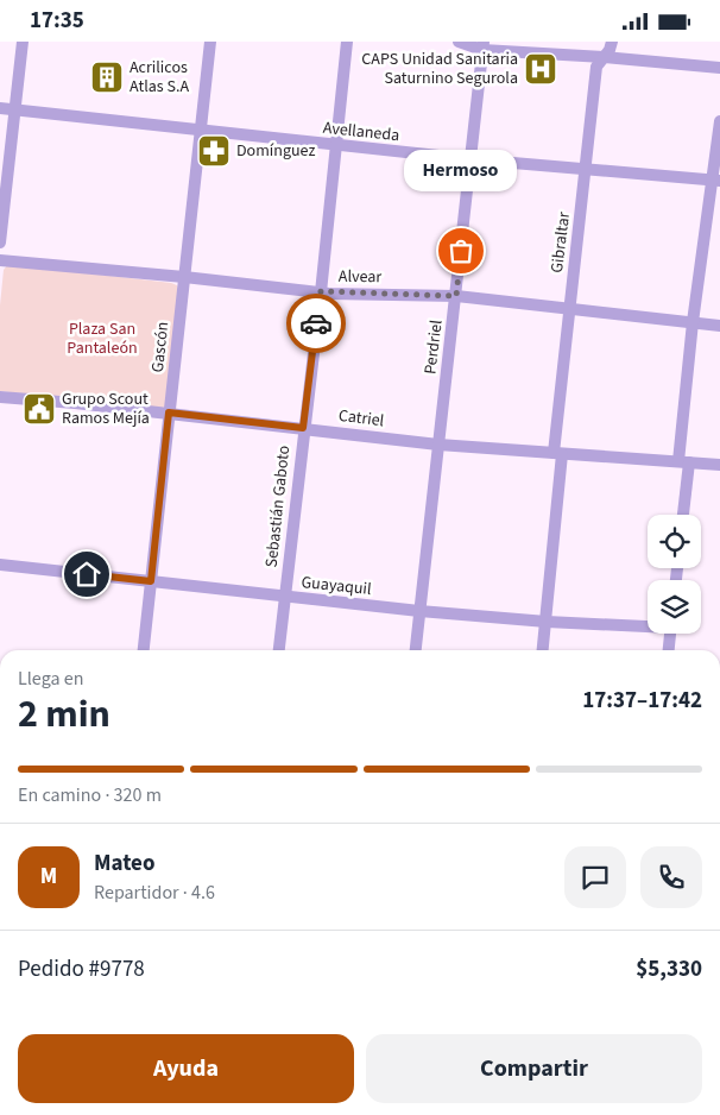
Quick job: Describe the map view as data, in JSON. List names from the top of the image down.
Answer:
{
  "streets": {
    "street": [
      "Avellaneda",
      "Gibraltar",
      "Alvear",
      "Gascón",
      "Perdriel",
      "Catriel",
      "Sebastián Gaboto",
      "Guayaquil"
    ]
  },
  "crossings": [
    ["Avellaneda", "Gibraltar"],
    ["Avellaneda", "Gascón"],
    ["Avellaneda", "Perdriel"],
    ["Avellaneda", "Sebastián Gaboto"],
    ["Gibraltar", "Alvear"],
    ["Gibraltar", "Catriel"],
    ["Gibraltar", "Guayaquil"],
    ["Alvear", "Gascón"],
    ["Alvear", "Perdriel"],
    ["Alvear", "Sebastián Gaboto"],
    ["Gascón", "Catriel"],
    ["Gascón", "Guayaquil"],
    ["Perdriel", "Catriel"],
    ["Perdriel", "Guayaquil"],
    ["Catriel", "Sebastián Gaboto"],
    ["Sebastián Gaboto", "Guayaquil"]
  ],
  "parks": ["Plaza San Pantaleón"],
  "places": {
    "hospital": ["CAPS Unidad Sanitaria Saturnino Segurola"],
    "building": ["Acrilicos Atlas S.A"],
    "pharmacy": ["Domínguez"],
    "other": ["Hermoso"],
    "public building": ["Grupo Scout Ramos Mejía"]
  },
  "page": {
    "status": "17:35",
    "bubble": "Hermoso",
    "heading": ["2 min", "Llega en", "17:37–17:42"],
    "panel": [
      "Mateo",
      "Repartidor · 4.6",
      "Pedido #9778",
      "$5,330"
    ],
    "bar": "En camino · 320 m",
    "round": "M",
    "buttons": ["Ayuda", "Compartir"]
  }
}
